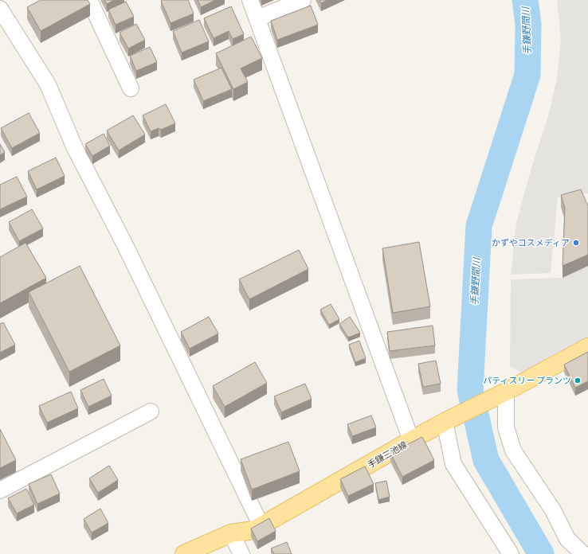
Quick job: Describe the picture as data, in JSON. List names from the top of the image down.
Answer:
{
  "streets": {
    "main road": ["手鎌三池線"]
  },
  "water": ["手鎌野間川"],
  "places": ["かずやコスメディア", "パティスリー プランツ"]
}
